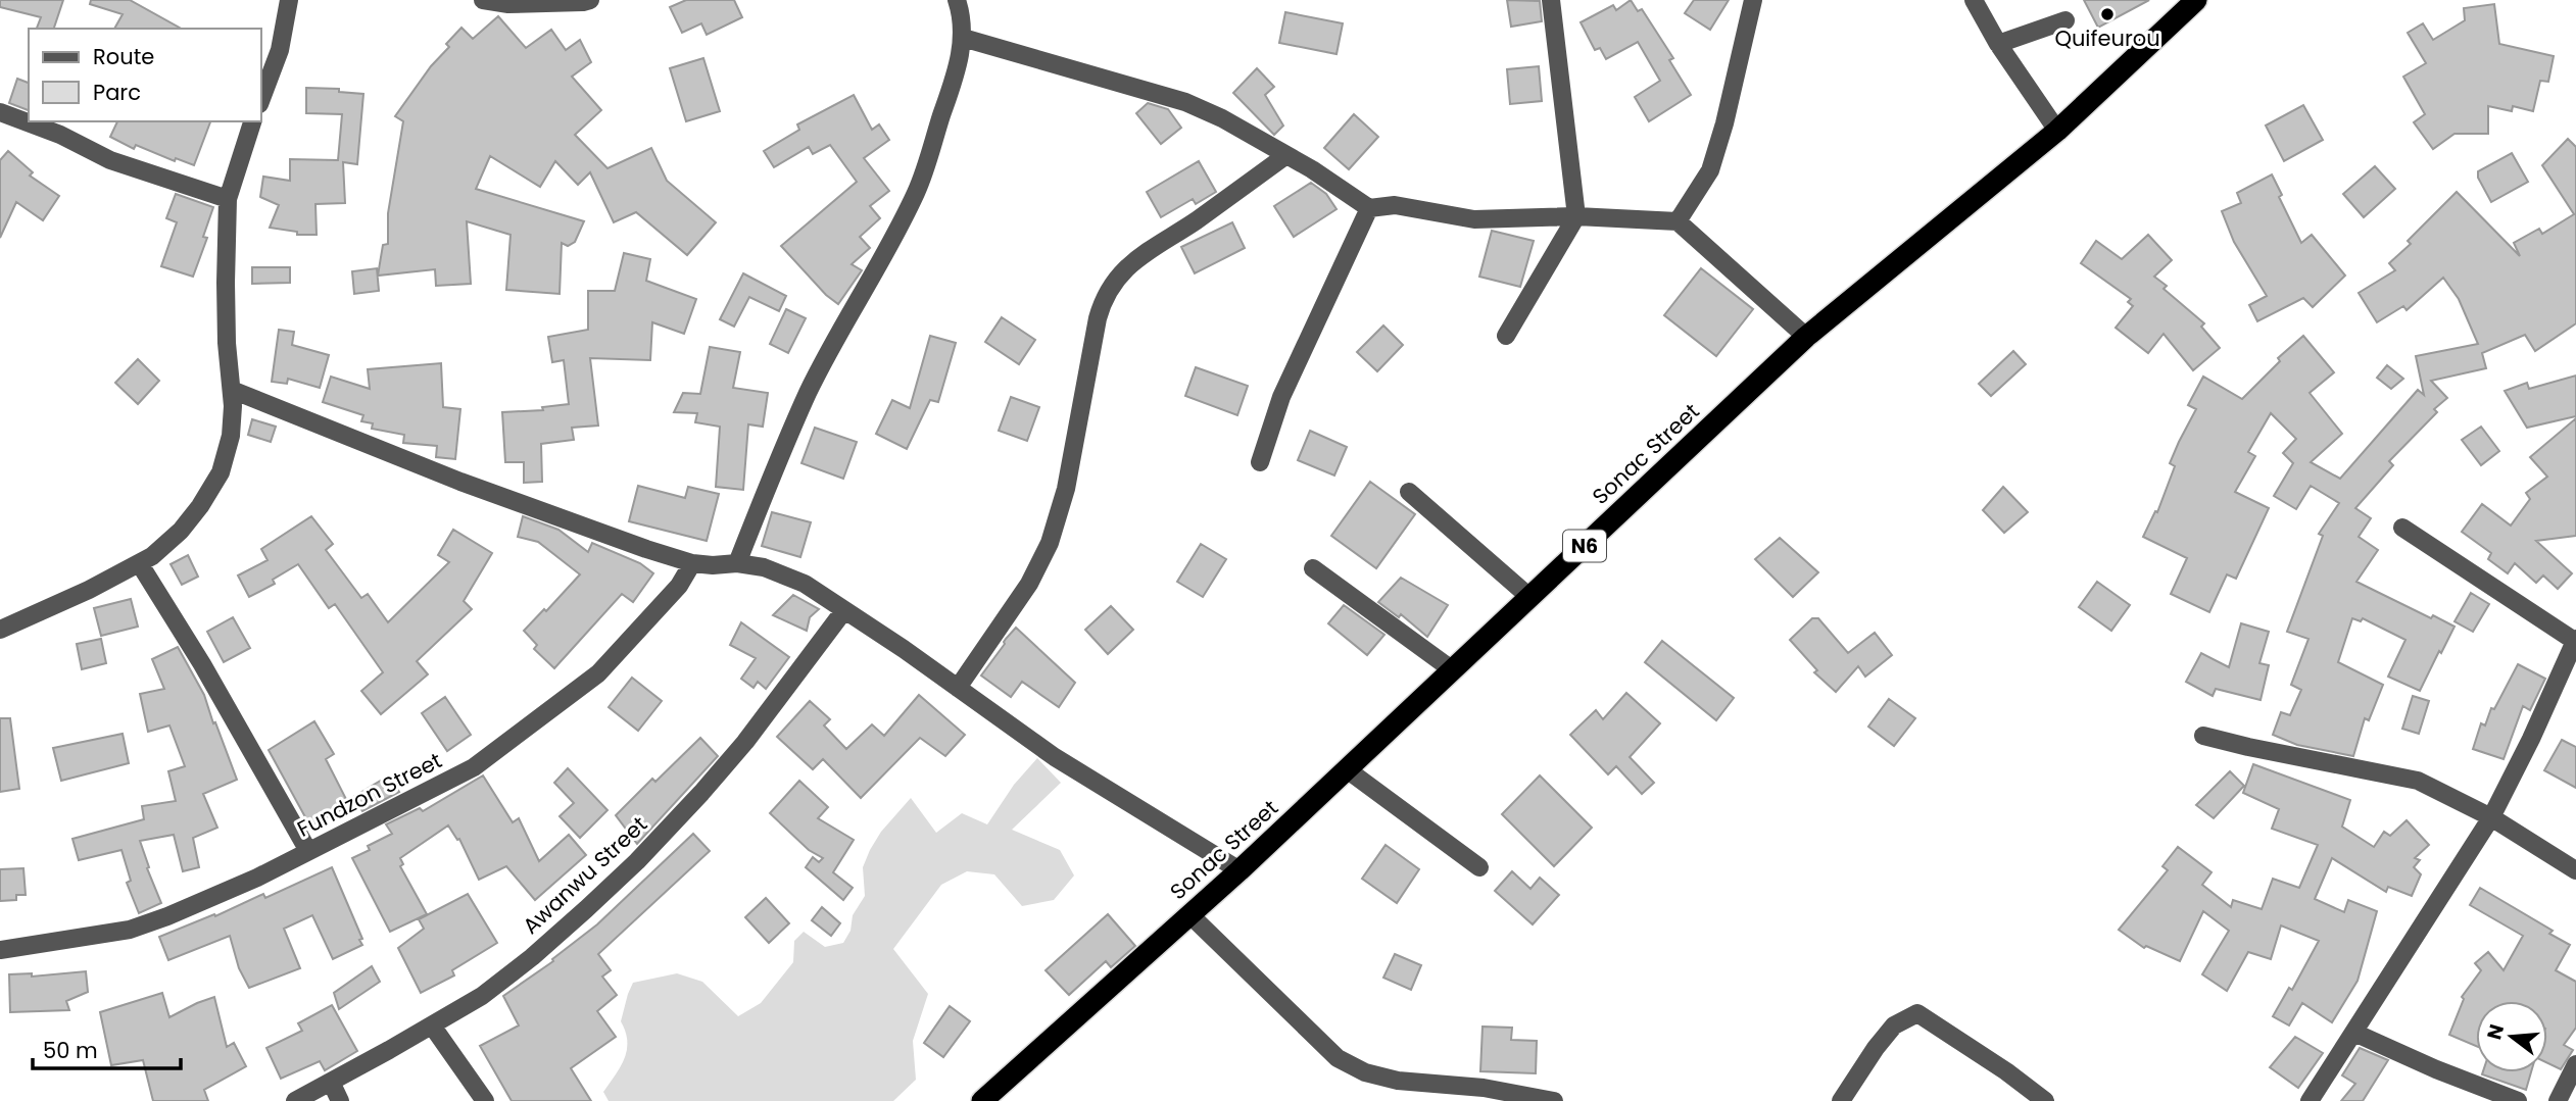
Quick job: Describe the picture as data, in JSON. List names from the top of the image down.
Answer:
{
  "streets": {
    "highway": ["Sonac Street", "N6"],
    "street": ["Fundzon Street", "Awanwu Street"]
  },
  "places": ["Quifeurou"],
  "legend": ["Route", "Parc"],
  "scale_bar": "50 m",
  "north": "left"
}
